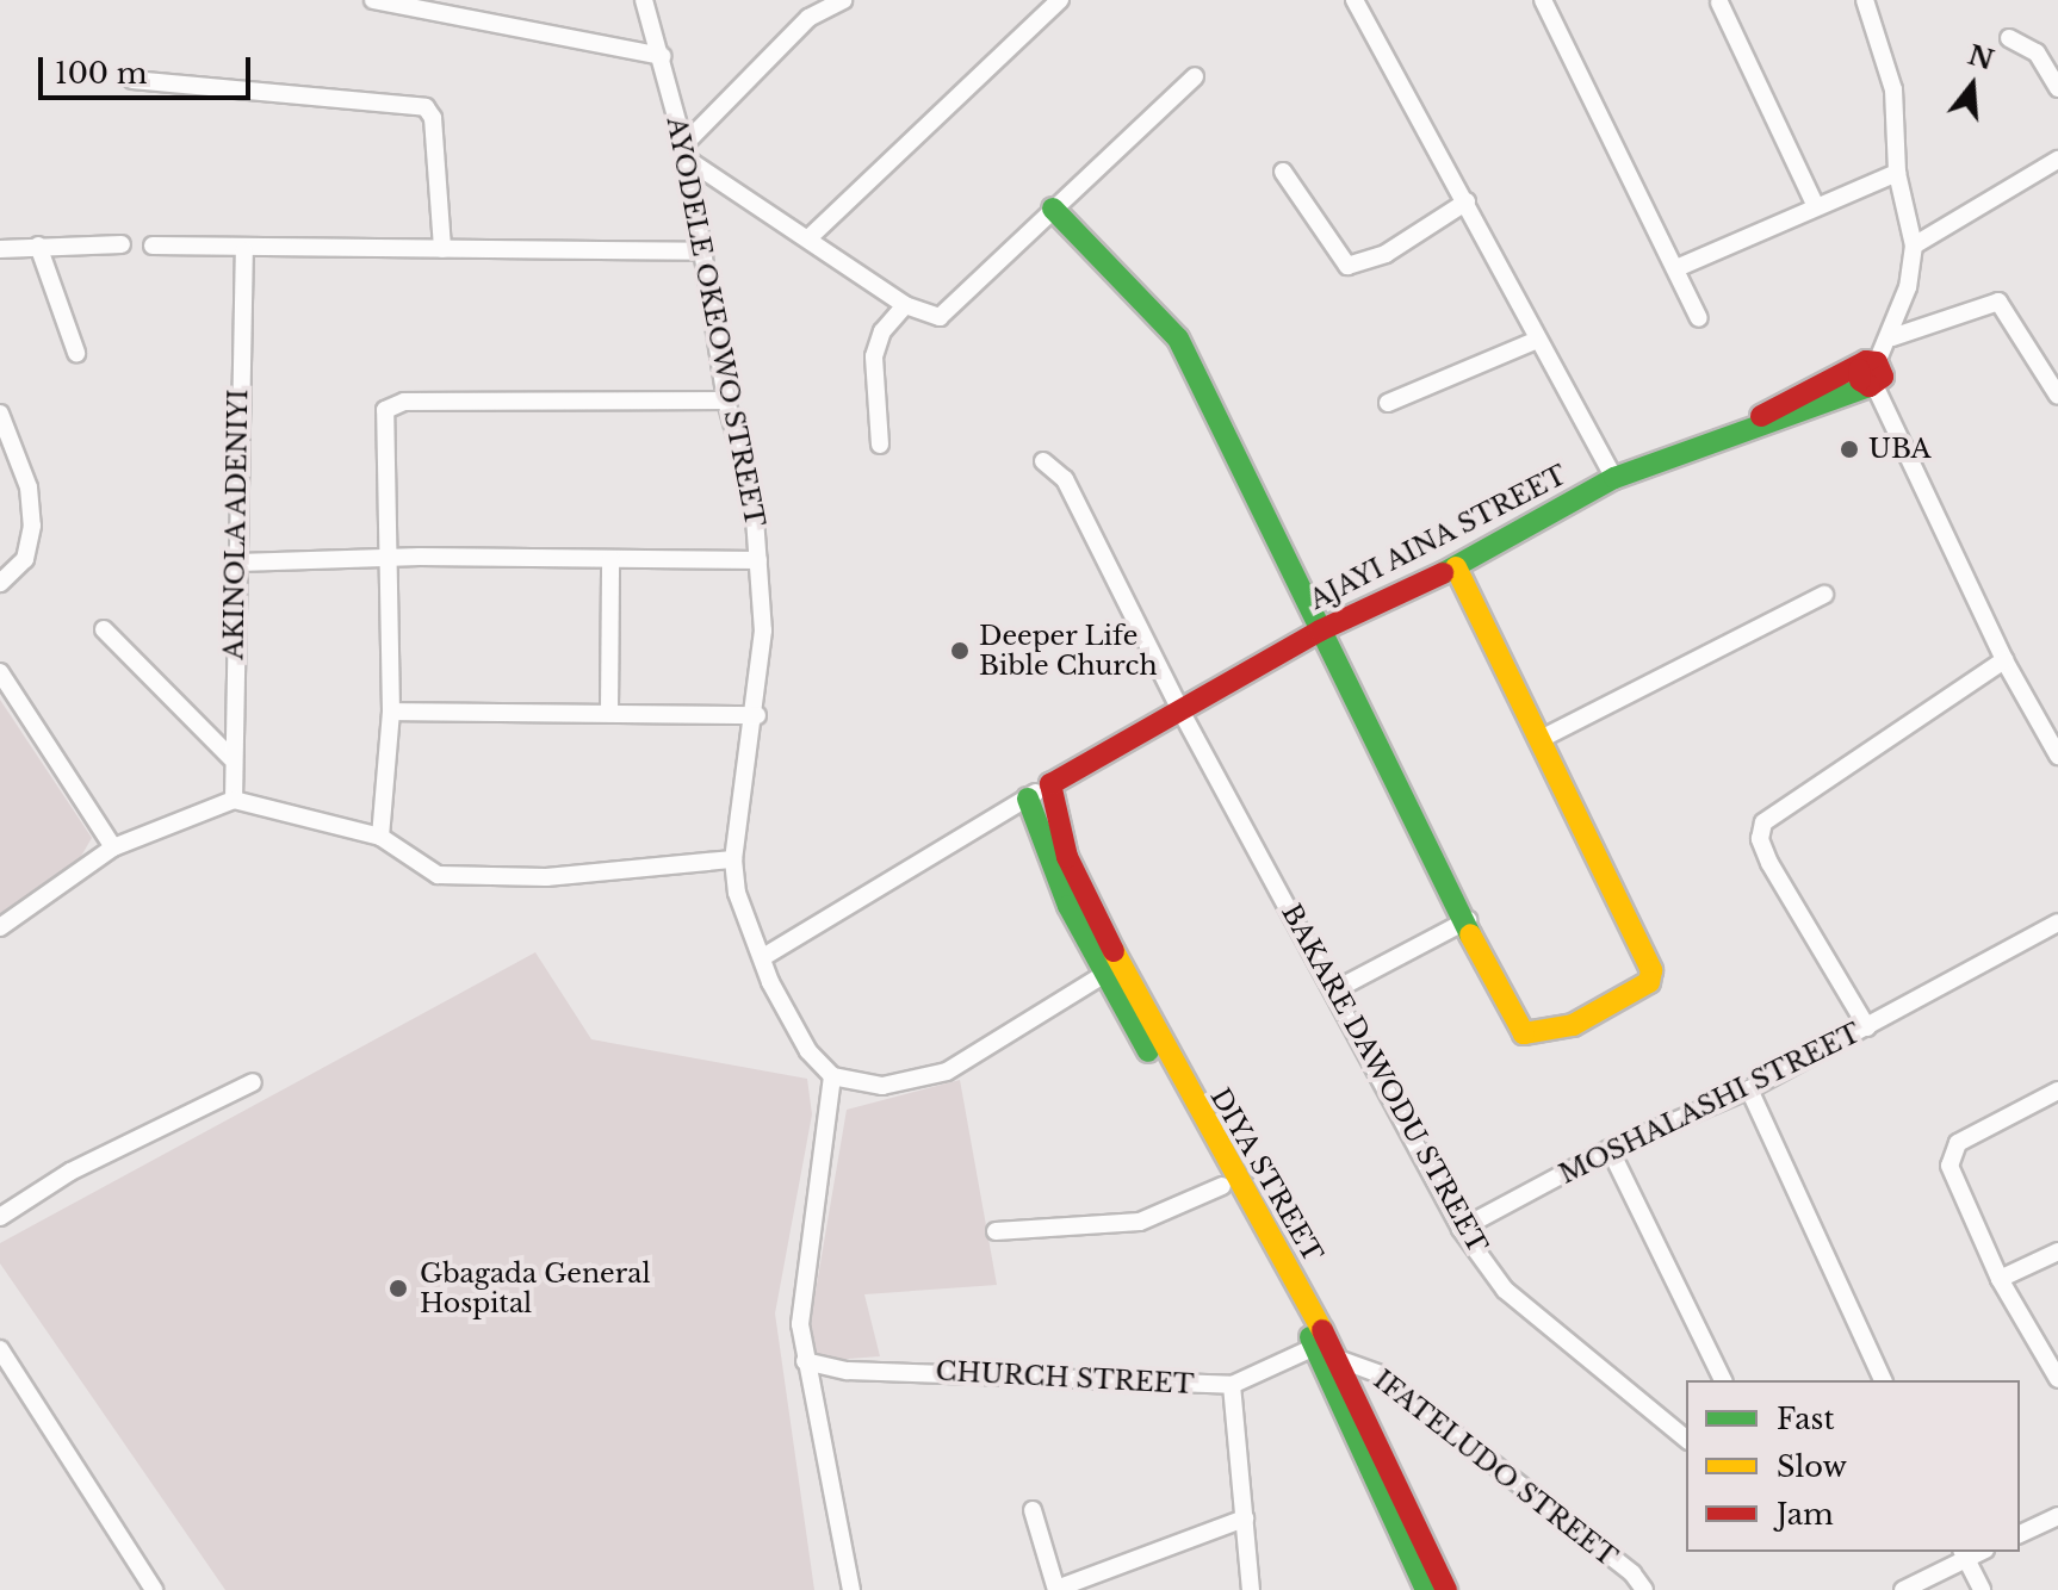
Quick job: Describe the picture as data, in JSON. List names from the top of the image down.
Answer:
{
  "streets": {
    "street": [
      "AYODELE OKEOWO STREET",
      "AKINOLA ADENIYI",
      "AJAYI AINA STREET",
      "BAKARE DAWODU STREET",
      "MOSHALASHI STREET",
      "DIYA STREET",
      "CHURCH STREET",
      "IFATELUDO STREET"
    ]
  },
  "crossings": [
    ["AJAYI AINA STREET", "BAKARE DAWODU STREET"],
    ["AJAYI AINA STREET", "DIYA STREET"],
    ["BAKARE DAWODU STREET", "MOSHALASHI STREET"],
    ["DIYA STREET", "CHURCH STREET"],
    ["DIYA STREET", "IFATELUDO STREET"]
  ],
  "places": ["UBA", "Deeper Life Bible Church", "Gbagada General Hospital"],
  "legend": ["Fast", "Slow", "Jam"],
  "scale_bar": "100 m",
  "north": "top"
}
